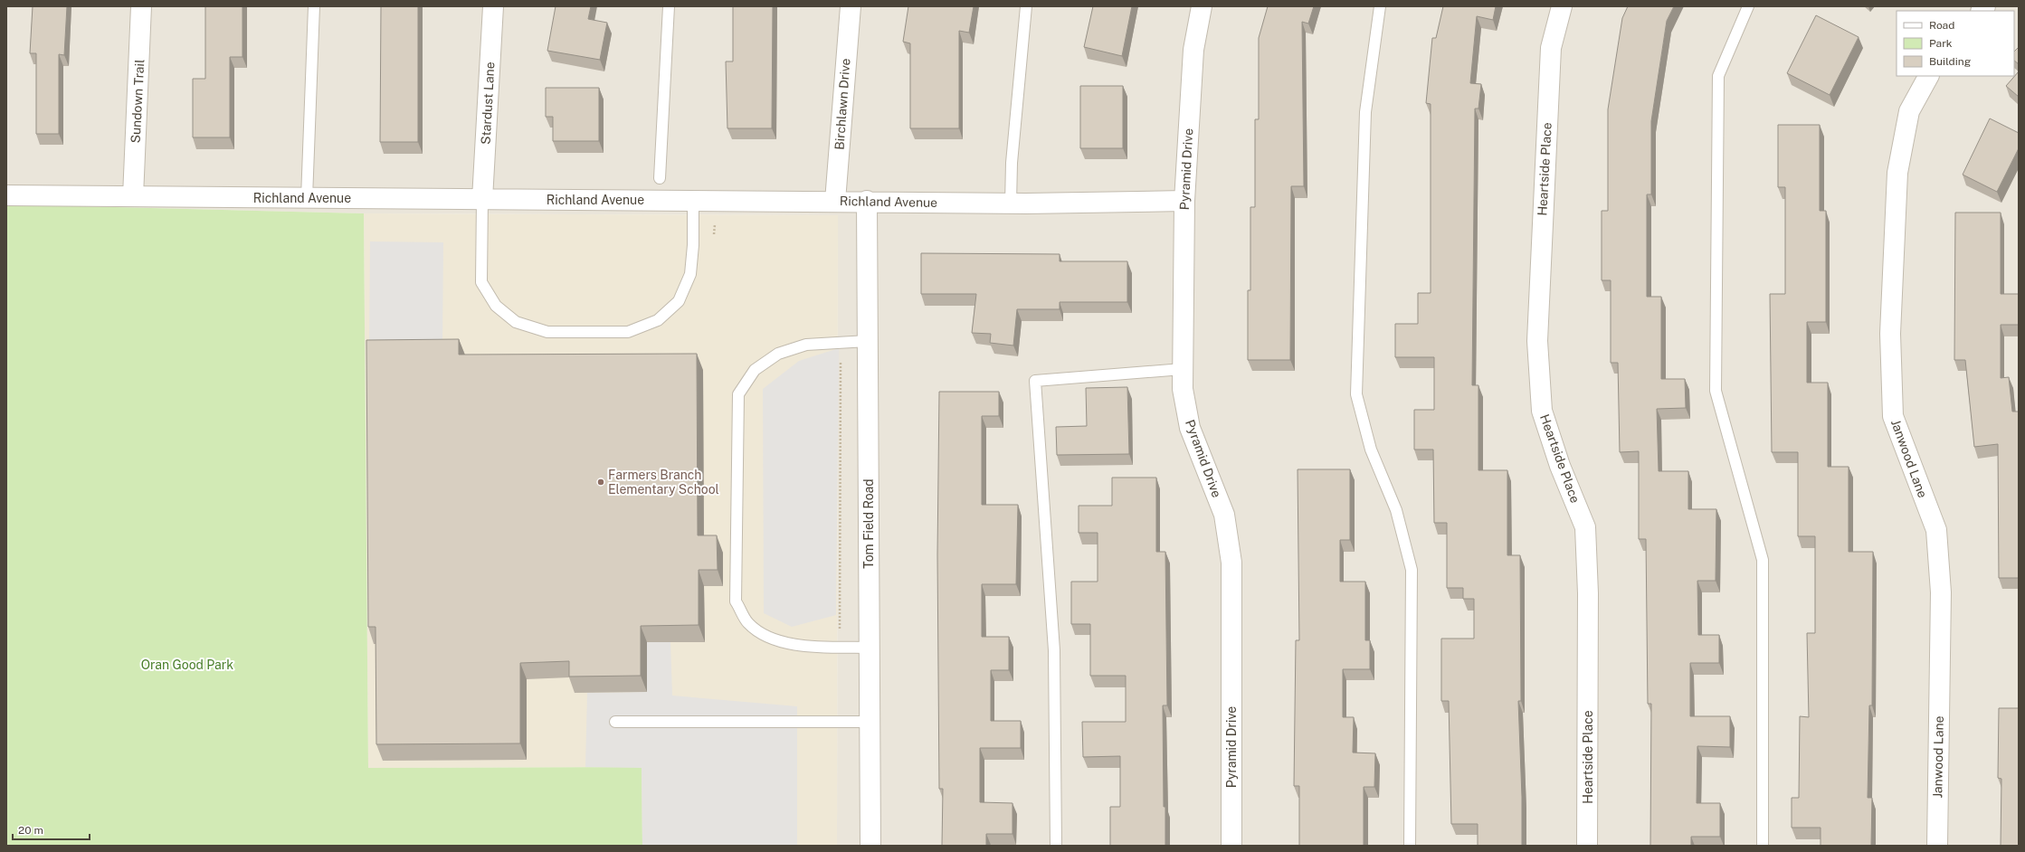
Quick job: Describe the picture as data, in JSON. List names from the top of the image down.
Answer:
{
  "streets": {
    "street": [
      "Sundown Trail",
      "Stardust Lane",
      "Birchlawn Drive",
      "Pyramid Drive",
      "Heartside Place",
      "Richland Avenue",
      "Janwood Lane",
      "Tom Field Road"
    ]
  },
  "crossings": [
    ["Sundown Trail", "Richland Avenue"],
    ["Stardust Lane", "Richland Avenue"],
    ["Birchlawn Drive", "Richland Avenue"],
    ["Pyramid Drive", "Richland Avenue"],
    ["Richland Avenue", "Tom Field Road"]
  ],
  "parks": ["Oran Good Park"],
  "places": ["Farmers Branch Elementary School"],
  "legend": ["Road", "Park", "Building"],
  "scale_bar": "20 m"
}
